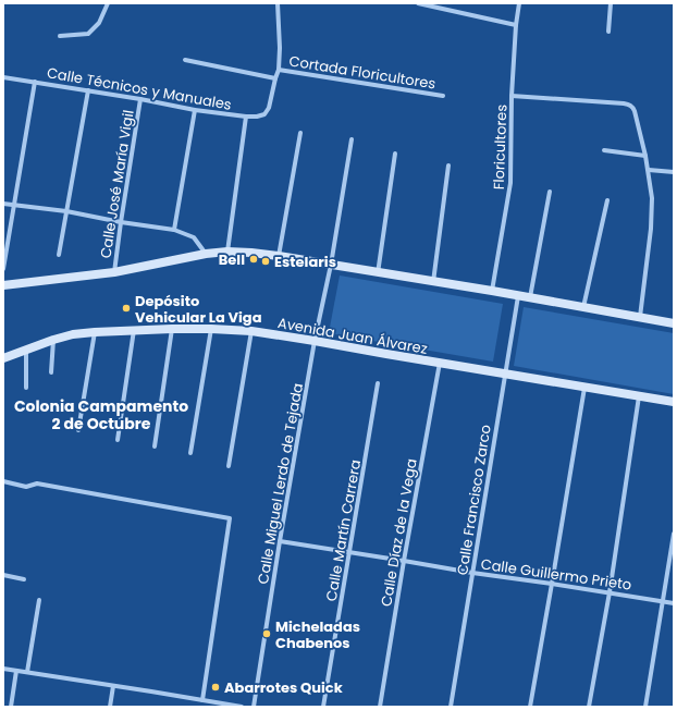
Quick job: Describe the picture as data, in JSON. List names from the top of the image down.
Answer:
{
  "streets": {
    "street": [
      "Cortada Floricultores",
      "Calle Técnicos y Manuales",
      "Floricultores",
      "Calle José María Vigil",
      "Avenida Juan Álvarez",
      "Calle Miguel Lerdo de Tejada",
      "Calle Francisco Zarco",
      "Calle Martín Carrera",
      "Calle Díaz de la Vega",
      "Calle Guillermo Prieto"
    ]
  },
  "crossings": [
    ["Calle Técnicos y Manuales", "Calle José María Vigil"],
    ["Avenida Juan Álvarez", "Calle Miguel Lerdo de Tejada"],
    ["Avenida Juan Álvarez", "Calle Francisco Zarco"],
    ["Avenida Juan Álvarez", "Calle Díaz de la Vega"],
    ["Calle Miguel Lerdo de Tejada", "Calle Guillermo Prieto"],
    ["Calle Francisco Zarco", "Calle Guillermo Prieto"],
    ["Calle Martín Carrera", "Calle Guillermo Prieto"],
    ["Calle Díaz de la Vega", "Calle Guillermo Prieto"]
  ],
  "districts": ["Colonia Campamento 2 de Octubre"],
  "places": [
    "Bell",
    "Estelaris",
    "Depósito Vehicular La Viga",
    "Micheladas Chabenos",
    "Abarrotes Quick"
  ]
}
